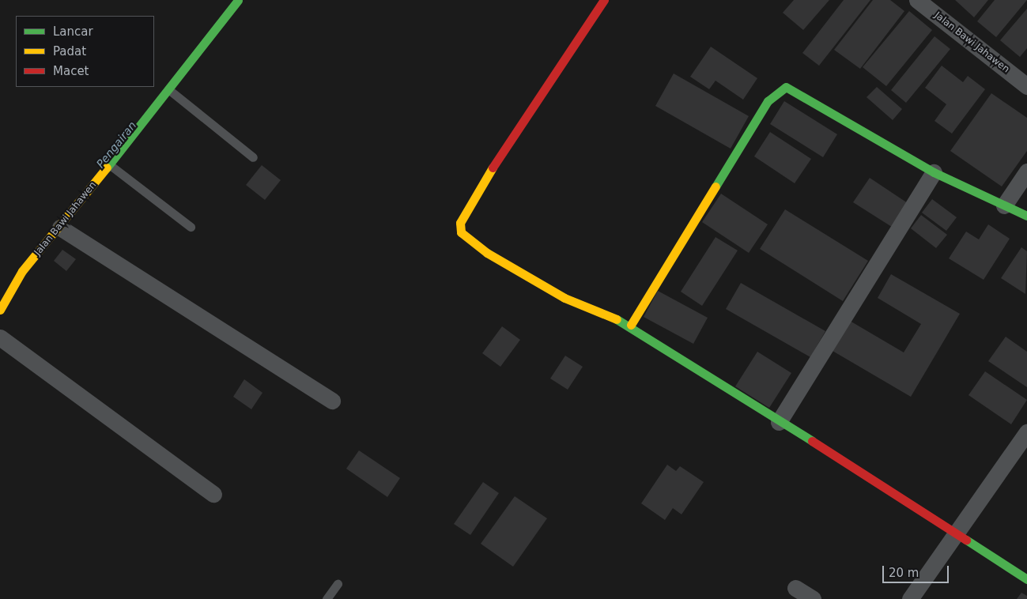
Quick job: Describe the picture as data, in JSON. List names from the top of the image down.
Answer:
{
  "streets": {
    "street": ["Jalan Bawi Jahawen"]
  },
  "water": ["Pengairan"],
  "legend": ["Lancar", "Padat", "Macet"],
  "scale_bar": "20 m"
}
